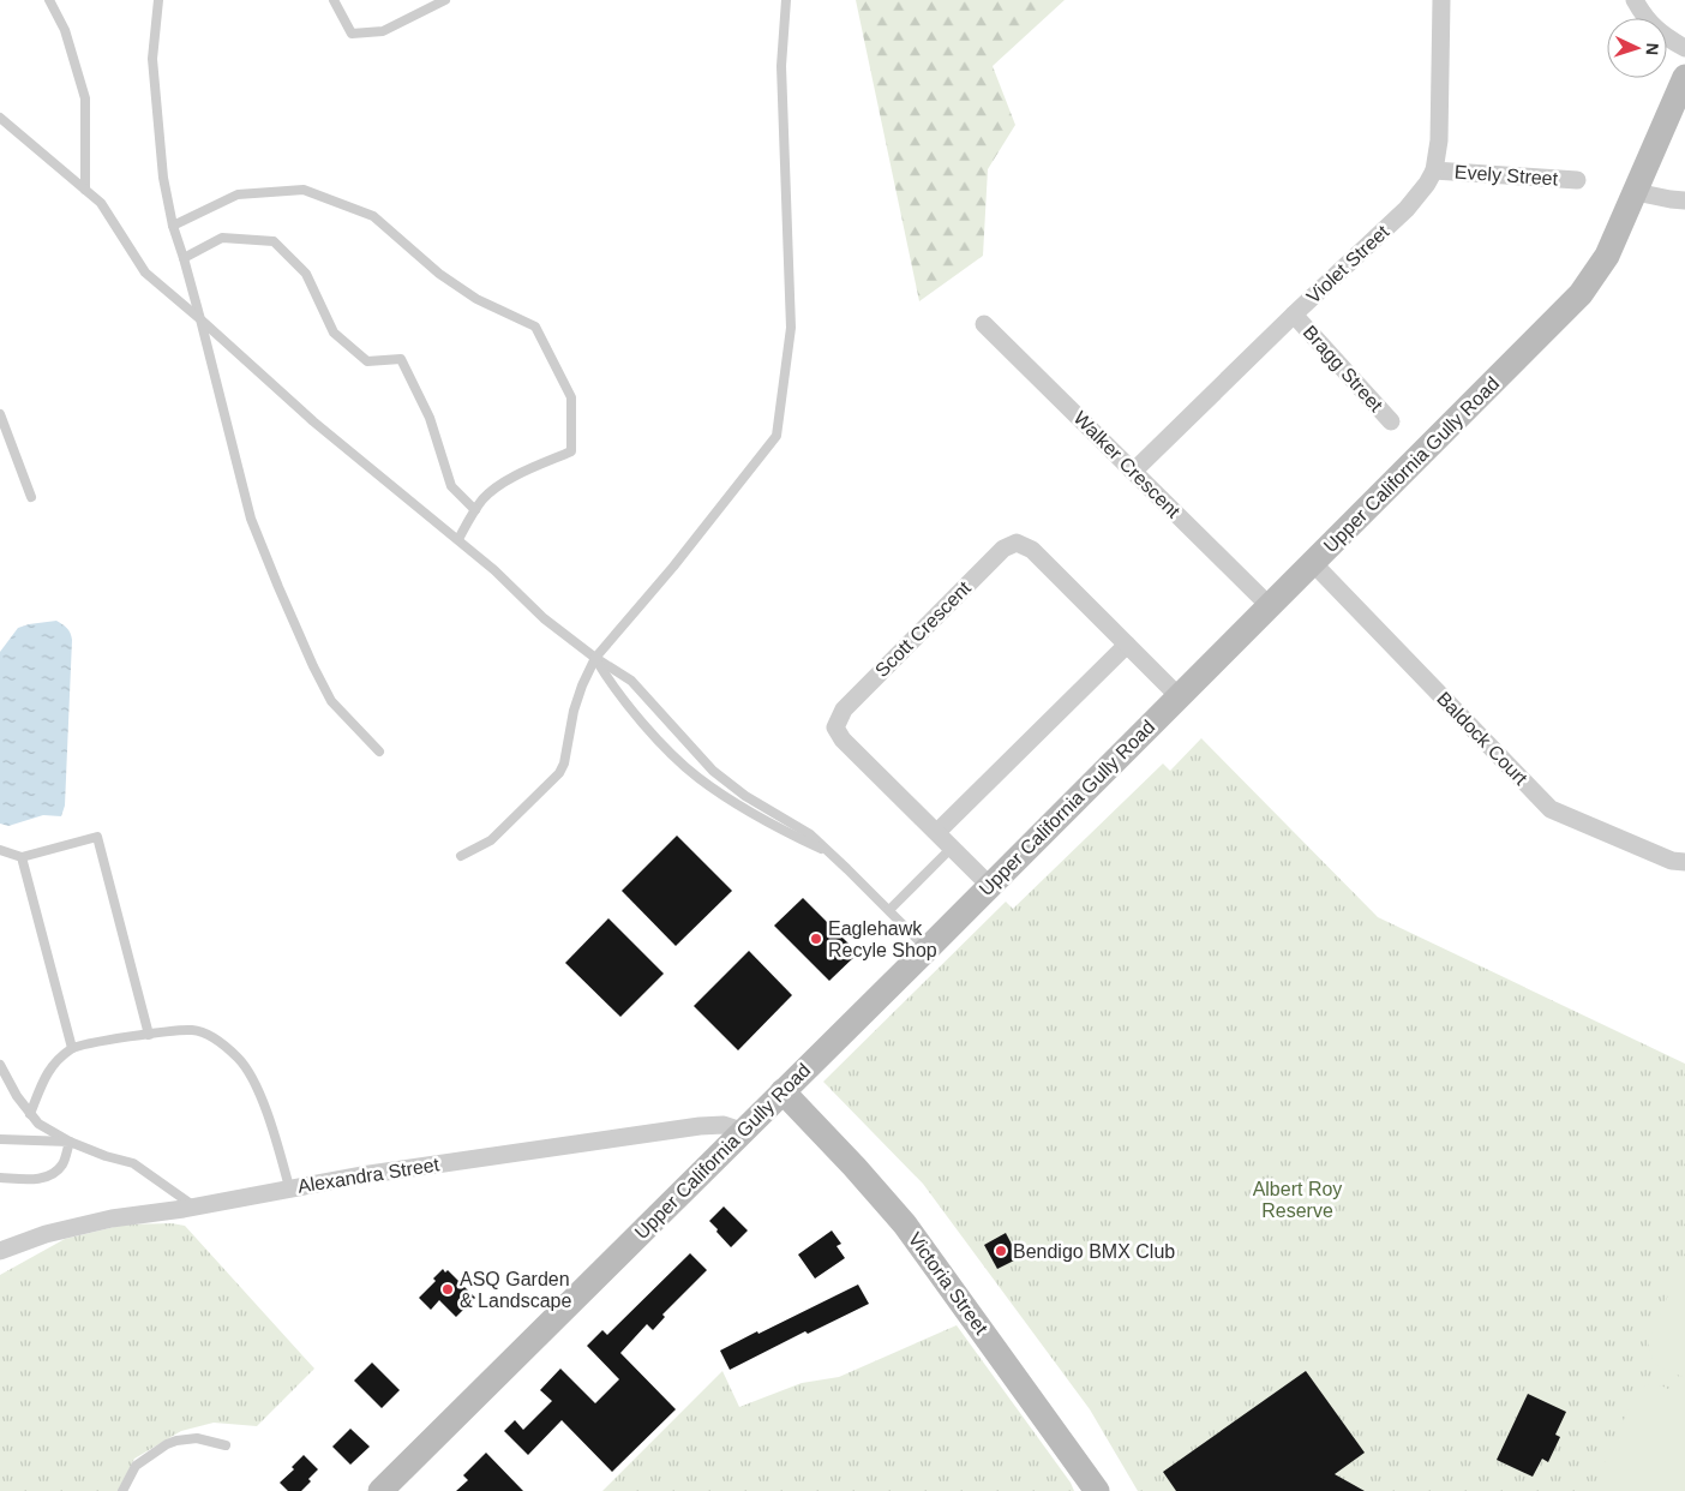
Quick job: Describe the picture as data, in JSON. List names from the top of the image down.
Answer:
{
  "streets": {
    "street": [
      "Evely Street",
      "Violet Street",
      "Bragg Street",
      "Walker Crescent",
      "Upper California Gully Road",
      "Scott Crescent",
      "Baldock Court",
      "Alexandra Street",
      "Victoria Street"
    ]
  },
  "crossings": [
    ["Evely Street", "Violet Street"],
    ["Violet Street", "Bragg Street"],
    ["Violet Street", "Walker Crescent"],
    ["Walker Crescent", "Upper California Gully Road"],
    ["Upper California Gully Road", "Scott Crescent"],
    ["Upper California Gully Road", "Baldock Court"],
    ["Upper California Gully Road", "Alexandra Street"],
    ["Upper California Gully Road", "Victoria Street"]
  ],
  "parks": ["Albert Roy Reserve"],
  "places": ["Eaglehawk Recyle Shop", "Bendigo BMX Club", "ASQ Garden & Landscape"],
  "north": "right"
}
